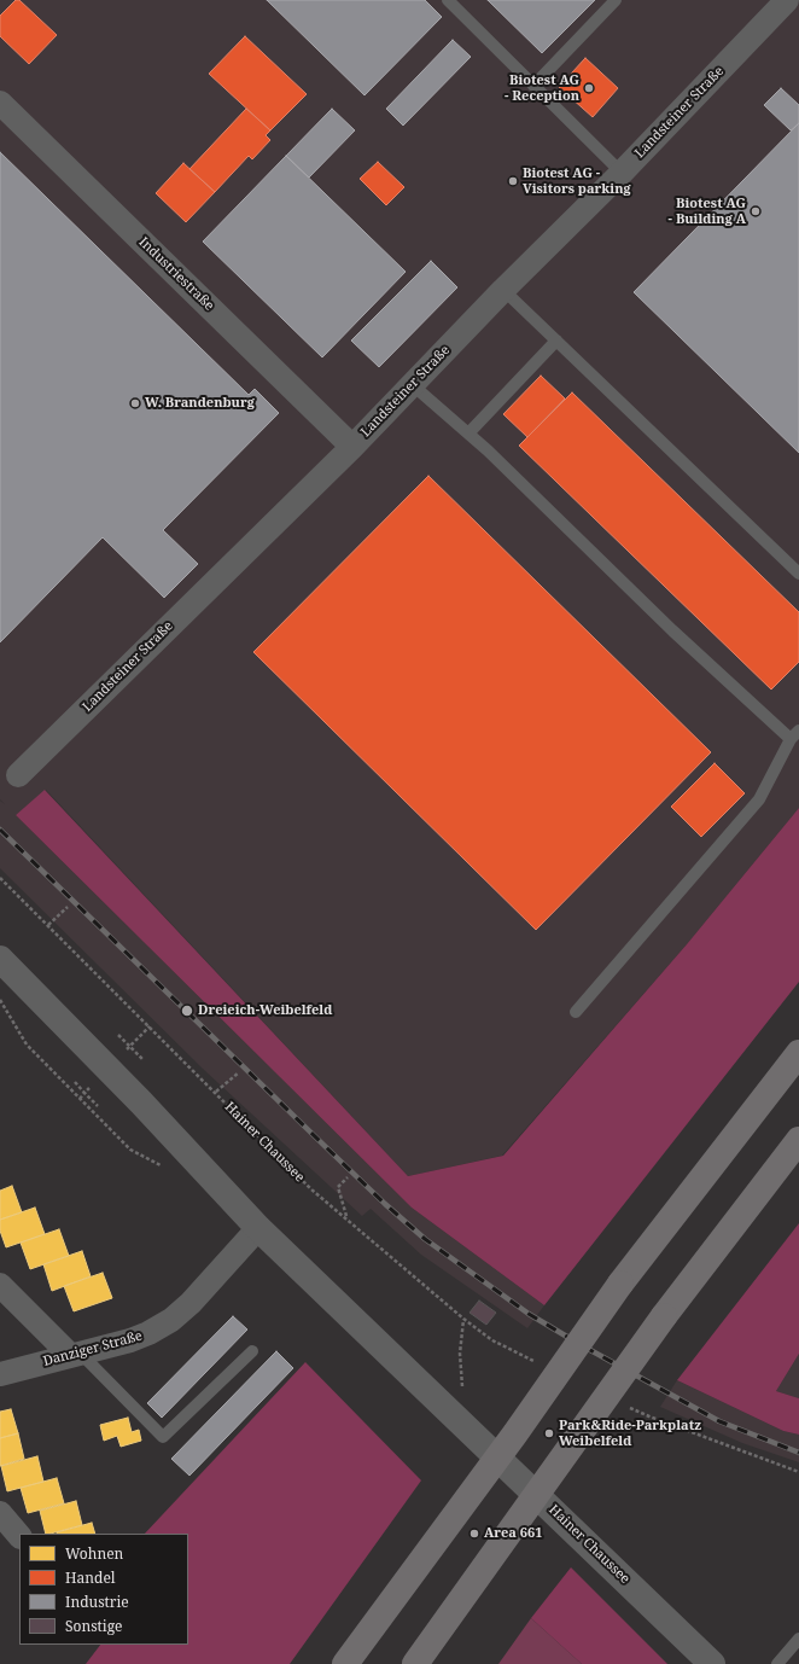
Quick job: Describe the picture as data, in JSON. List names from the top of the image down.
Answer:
{
  "streets": {
    "street": [
      "Landsteiner Straße",
      "Industriestraße",
      "Hainer Chaussee",
      "Danziger Straße"
    ]
  },
  "crossings": [
    ["Landsteiner Straße", "Industriestraße"],
    ["Hainer Chaussee", "Danziger Straße"]
  ],
  "places": [
    "Biotest AG - Reception",
    "Biotest AG - Visitors parking",
    "Biotest AG - Building A",
    "W. Brandenburg",
    "Dreieich-Weibelfeld",
    "Park&Ride-Parkplatz Weibelfeld",
    "Area 661"
  ],
  "legend": [
    "Wohnen",
    "Handel",
    "Industrie",
    "Sonstige"
  ]
}
